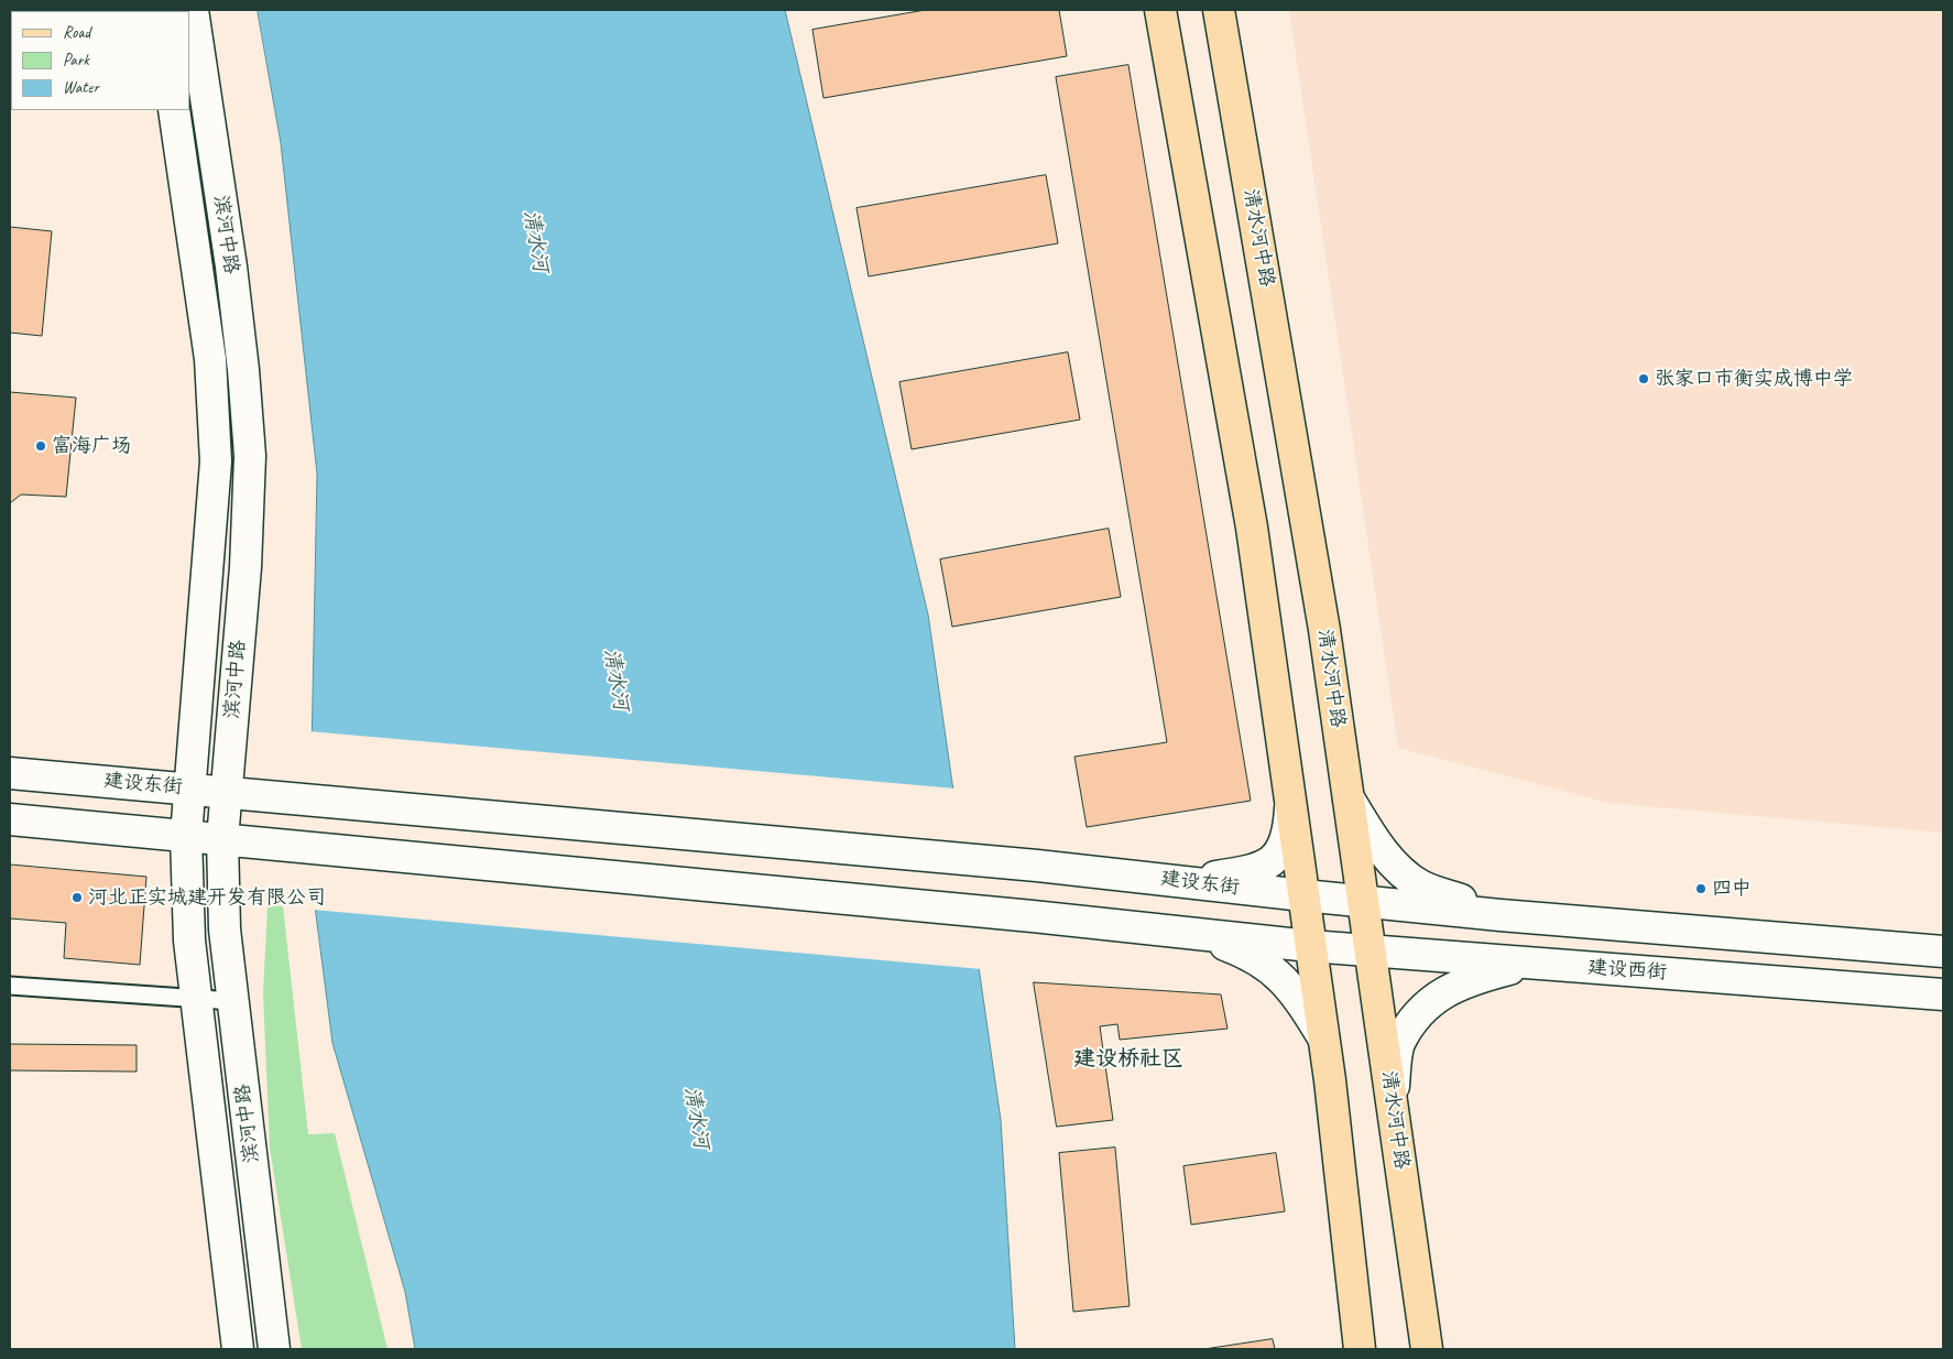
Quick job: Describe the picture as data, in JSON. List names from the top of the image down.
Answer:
{
  "streets": {
    "main road": [
      "滨河中路",
      "清水河中路",
      "建设东街",
      "建设西街"
    ]
  },
  "crossings": [
    ["滨河中路", "建设东街"],
    ["清水河中路", "建设东街"],
    ["清水河中路", "建设西街"]
  ],
  "districts": ["建设桥社区"],
  "water": ["清水河"],
  "places": [
    "张家口市衡实成博中学",
    "富海广场",
    "四中",
    "河北正实城建开发有限公司"
  ],
  "legend": ["Road", "Park", "Water"]
}
